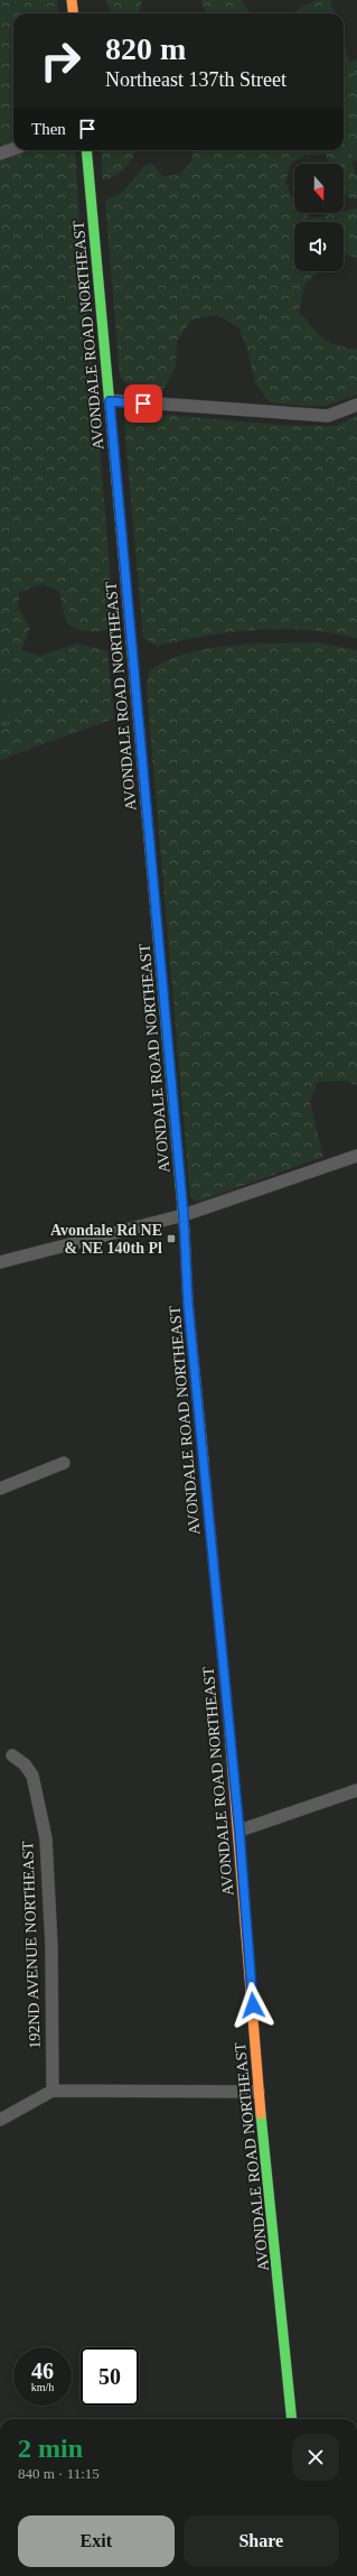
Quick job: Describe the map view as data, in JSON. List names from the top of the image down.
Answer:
{
  "streets": {
    "main road": ["AVONDALE ROAD NORTHEAST"],
    "street": ["192ND AVENUE NORTHEAST"]
  },
  "places": {
    "transit": ["Avondale Rd NE & NE 140th Pl"]
  },
  "north": "bottom",
  "page": {
    "turn": ["820 m", "Northeast 137th Street"],
    "then": "Then",
    "speed": "46 km/h",
    "limit": "50",
    "heading": ["2 min", "840 m · 11:15"],
    "buttons": ["Exit", "Share"]
  }
}
